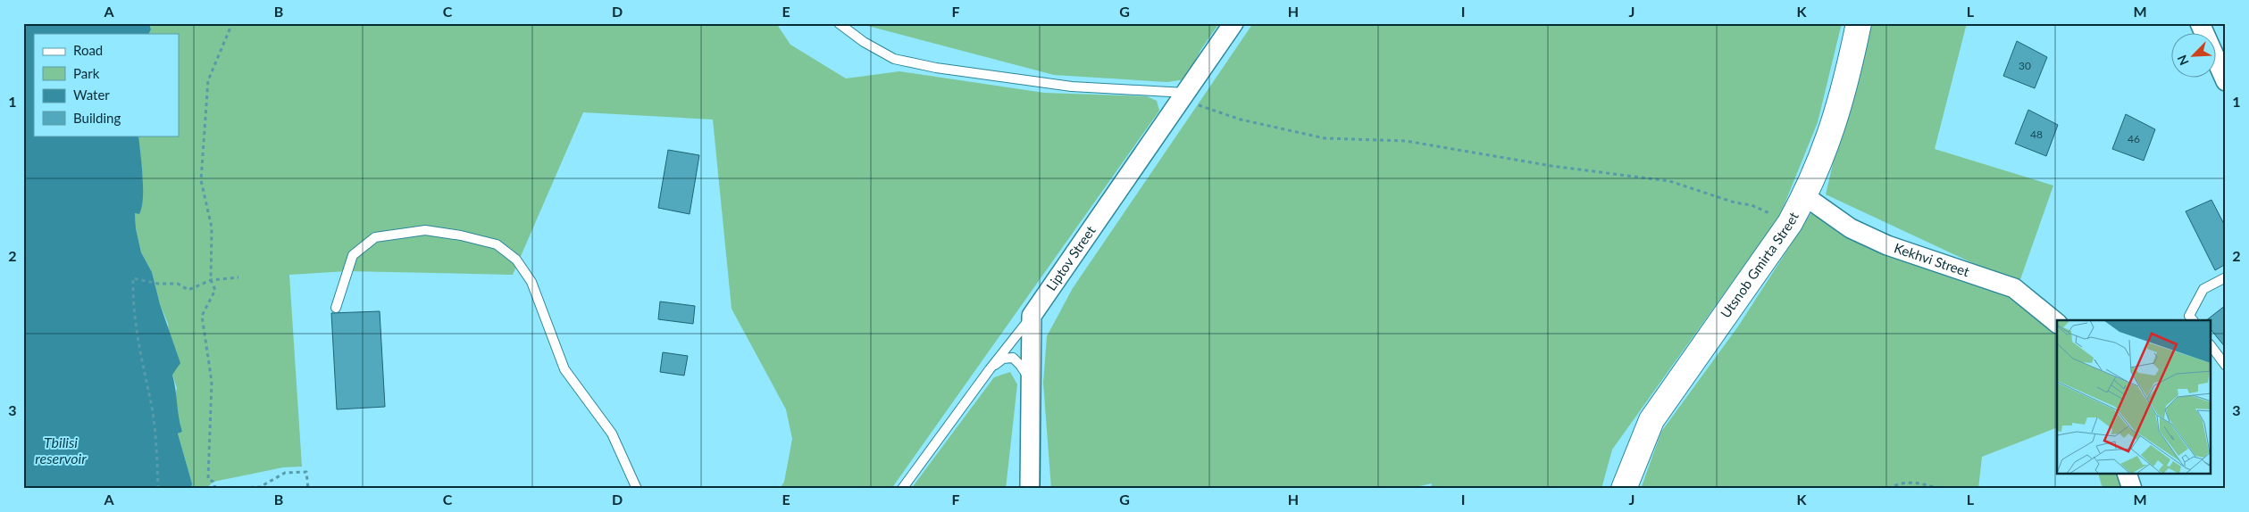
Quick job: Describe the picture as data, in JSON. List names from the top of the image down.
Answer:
{
  "streets": {
    "main road": ["Utsnob Gmirta Street"],
    "street": ["Liptov Street", "Kekhvi Street"]
  },
  "crossings": [
    ["Kekhvi Street", "Utsnob Gmirta Street"]
  ],
  "water": ["Tbilisi reservoir"],
  "house_numbers": ["30", "48", "46"],
  "legend": [
    "Road",
    "Park",
    "Water",
    "Building"
  ],
  "north": "bottom left",
  "grid": {
    "columns": [
      "A",
      "B",
      "C",
      "D",
      "E",
      "F",
      "G",
      "H",
      "I",
      "J",
      "K",
      "L",
      "M"
    ],
    "rows": ["1", "2", "3"]
  }
}
